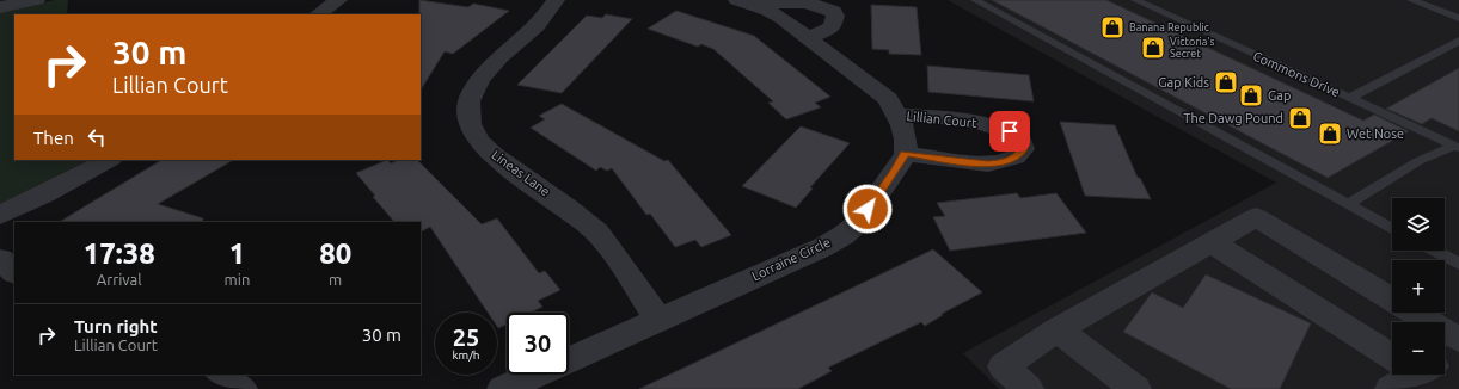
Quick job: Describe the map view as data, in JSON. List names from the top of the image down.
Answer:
{
  "streets": {
    "street": ["Lillian Court", "Lineas Lane", "Lorraine Circle"],
    "lane": ["Commons Drive"]
  },
  "crossings": [
    ["Lillian Court", "Lorraine Circle"],
    ["Lineas Lane", "Lorraine Circle"]
  ],
  "places": {
    "shop": [
      "Banana Republic",
      "Victoria's Secret",
      "Gap Kids",
      "Gap",
      "The Dawg Pound",
      "Wet Nose"
    ]
  },
  "page": {
    "turn": ["30 m", "Lillian Court"],
    "then": "Then",
    "map_buttons": ["+", "−"],
    "eta": [
      "17:38",
      "Arrival",
      "1",
      "min",
      "80",
      "m"
    ],
    "list": [
      {
        "name": "Turn right",
        "note": "Lillian Court",
        "value": "30 m"
      }
    ],
    "speed": "25 km/h",
    "limit": "30"
  }
}
